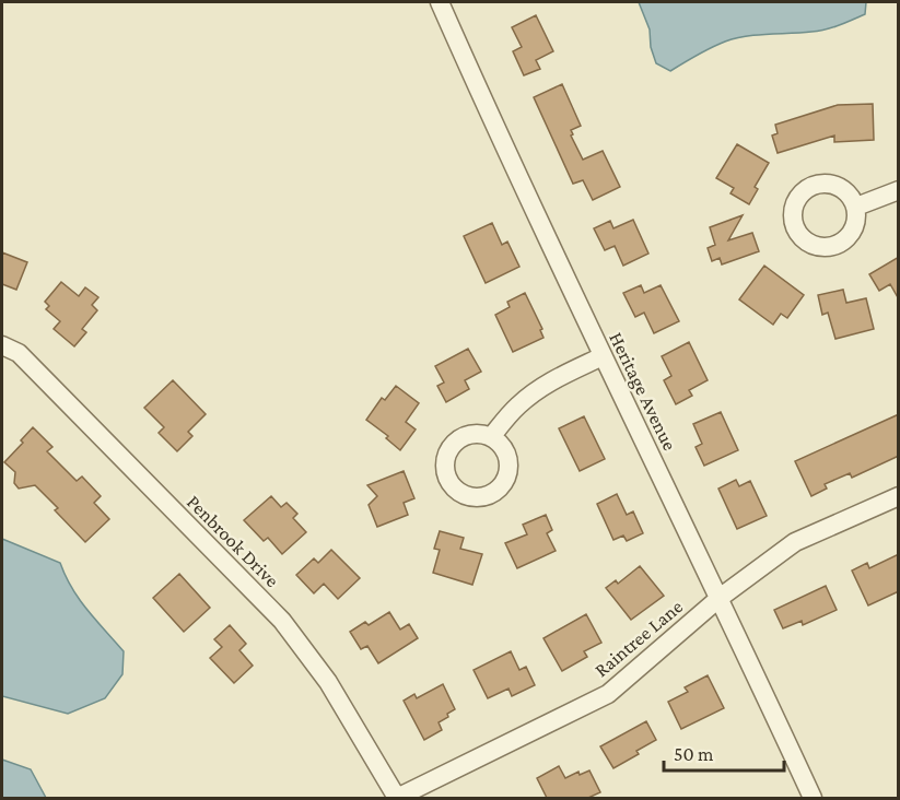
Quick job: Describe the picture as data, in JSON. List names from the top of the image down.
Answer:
{
  "streets": {
    "street": ["Heritage Avenue", "Penbrook Drive", "Raintree Lane"]
  },
  "crossings": [
    ["Heritage Avenue", "Raintree Lane"],
    ["Penbrook Drive", "Raintree Lane"]
  ],
  "scale_bar": "50 m"
}
